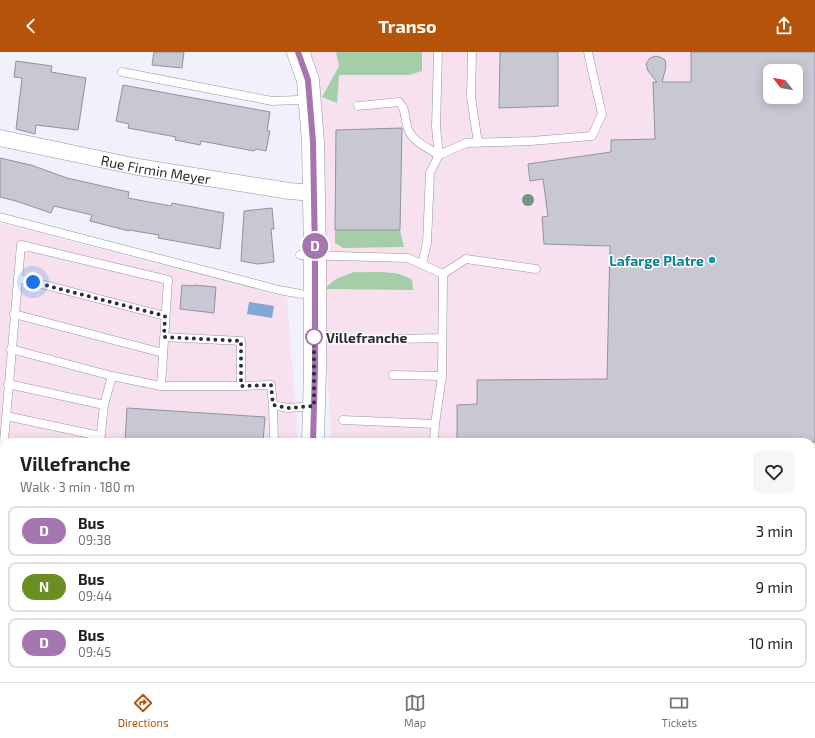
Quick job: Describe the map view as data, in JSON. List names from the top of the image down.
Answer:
{
  "streets": {
    "street": ["Rue Firmin Meyer"]
  },
  "places": ["Lafarge Platre", "Villefranche"],
  "lines": ["bus line D"],
  "north": "top left",
  "page": {
    "header": "Transo",
    "on_map": "D",
    "heading": ["Villefranche", "Walk · 3 min · 180 m"],
    "list": [
      {
        "mark": "D",
        "name": "Bus",
        "note": "09:38",
        "value": "3 min"
      },
      {
        "mark": "N",
        "name": "Bus",
        "note": "09:44",
        "value": "9 min"
      },
      {
        "mark": "D",
        "name": "Bus",
        "note": "09:45",
        "value": "10 min"
      }
    ],
    "tabs": ["Directions", "Map", "Tickets"]
  }
}
